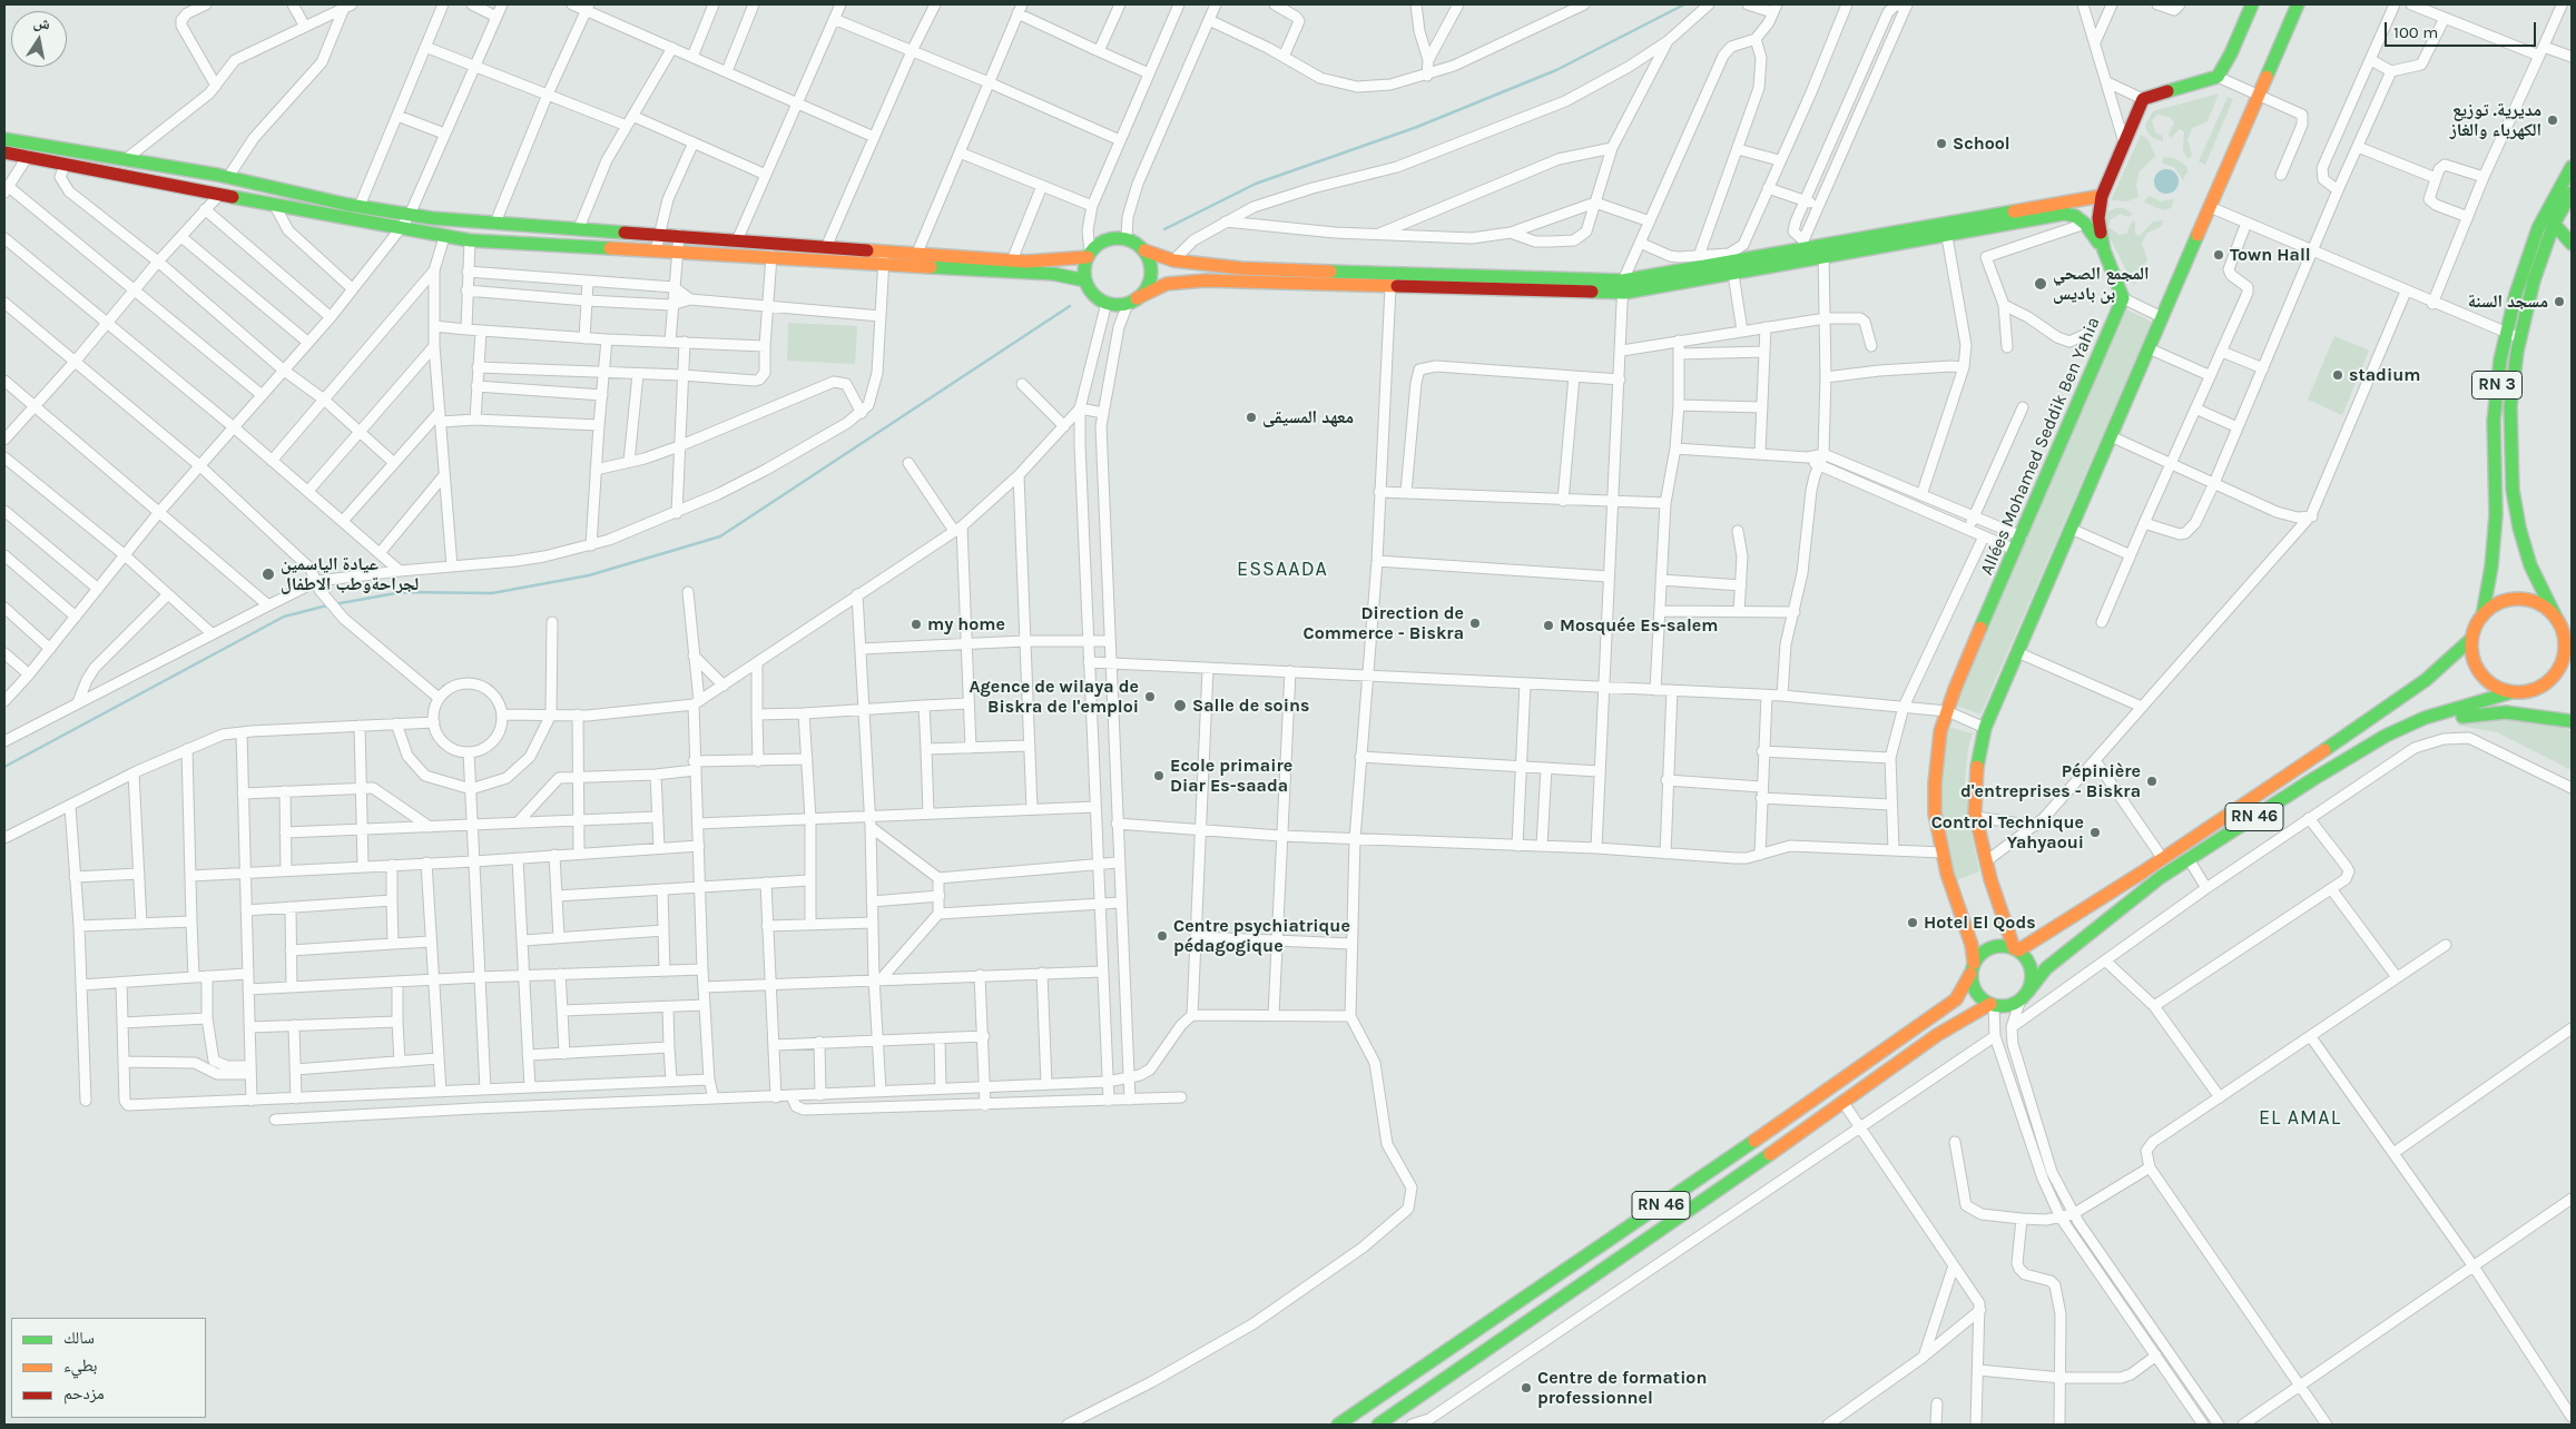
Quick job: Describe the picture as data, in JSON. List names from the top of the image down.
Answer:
{
  "streets": {
    "street": ["RN 3", "Allées Mohamed Seddik Ben Yahia", "RN 46"]
  },
  "crossings": [
    ["RN 3", "RN 46"],
    ["Allées Mohamed Seddik Ben Yahia", "RN 46"]
  ],
  "districts": ["ESSAADA", "EL AMAL"],
  "places": [
    "مديرية. توزيع الكهرباء والغاز",
    "School",
    "Town Hall",
    "المجمع الصحي بن باديس",
    "مسجد السنة",
    "stadium",
    "معهد المسيقى",
    "عيادة الياسمين لجراحةوطب الاطفال",
    "Direction de Commerce - Biskra",
    "my home",
    "Mosquée Es-salem",
    "Agence de wilaya de Biskra de l'emploi",
    "Salle de soins",
    "Ecole primaire Diar Es-saada",
    "Pépinière d'entreprises - Biskra",
    "Control Technique Yahyaoui",
    "Hotel El Qods",
    "Centre psychiatrique pédagogique",
    "Centre de formation professionnel"
  ],
  "legend": ["سالك", "بطيء", "مزدحم"],
  "scale_bar": "100 m",
  "north": "top"
}
